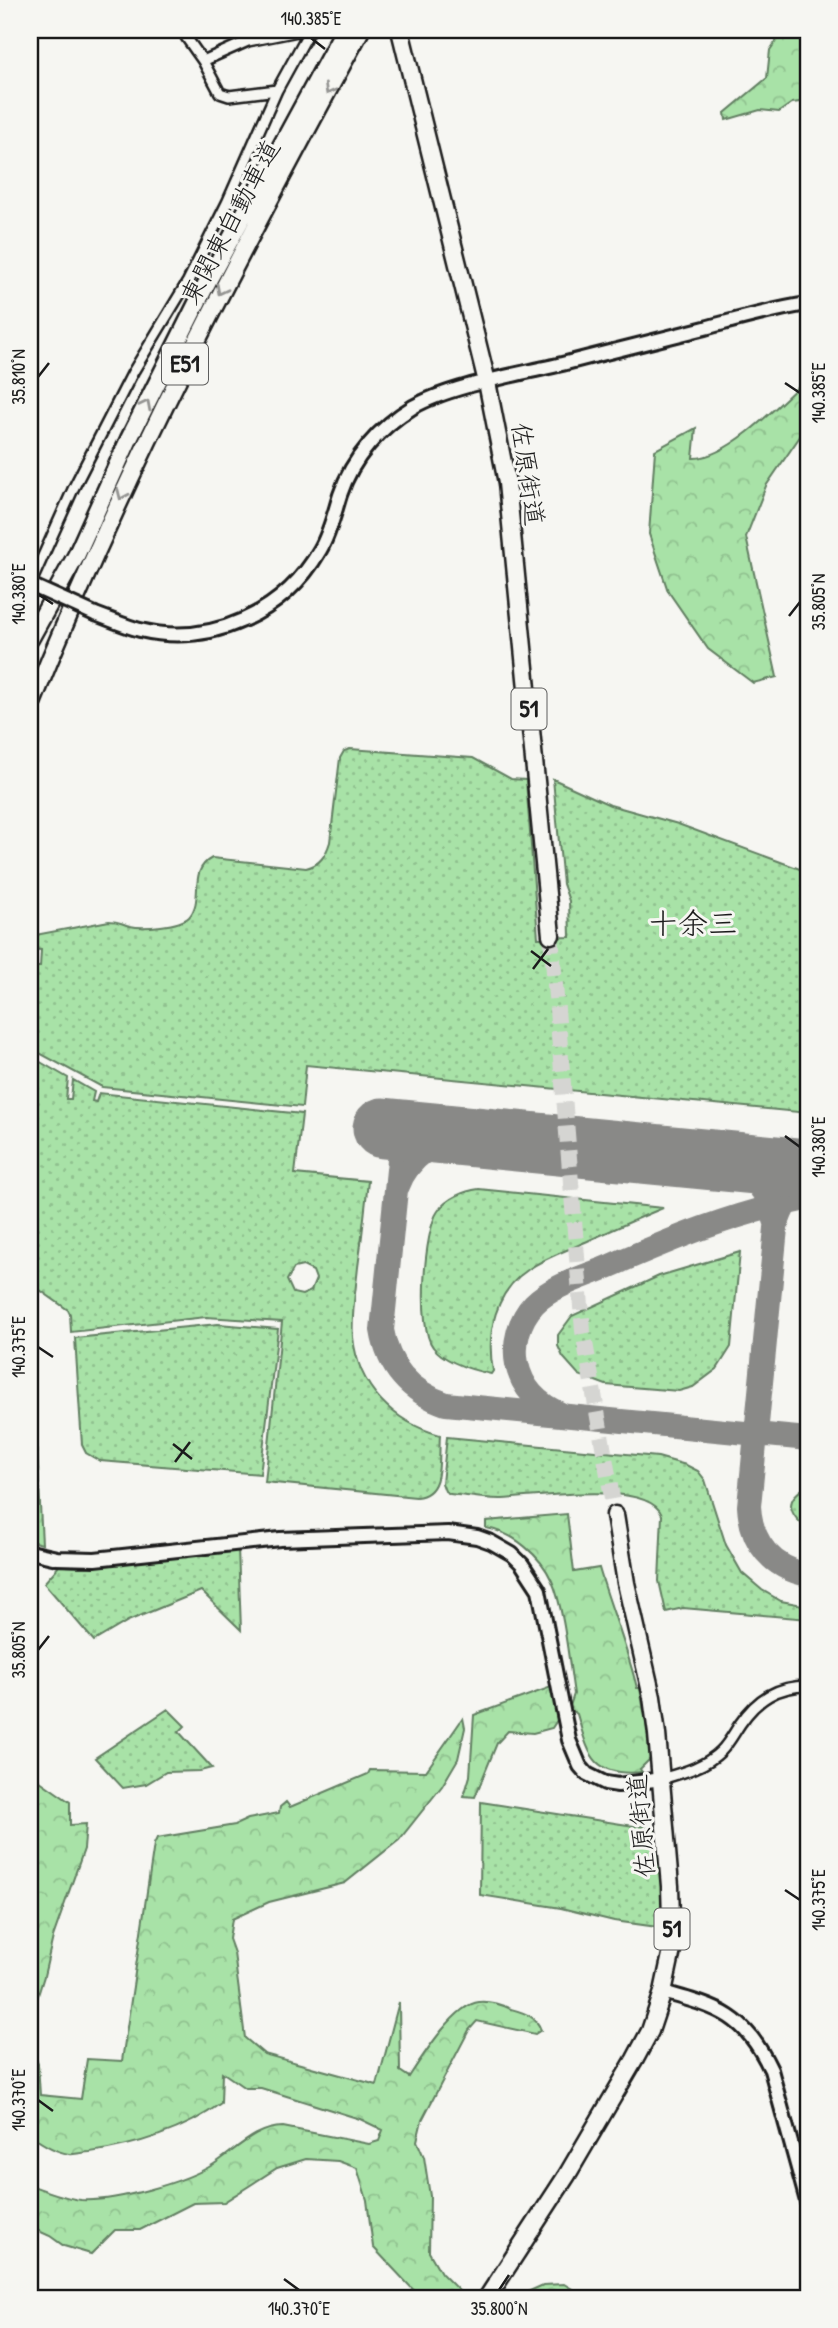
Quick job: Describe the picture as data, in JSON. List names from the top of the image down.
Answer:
{
  "streets": {
    "highway": [
      "東関東自動車道",
      "E51",
      "佐原街道",
      "51"
    ]
  },
  "districts": ["十余三"],
  "coordinates": [
    "140.385°E",
    "35.810°N",
    "140.380°E",
    "35.805°N",
    "140.375°E",
    "140.370°E",
    "35.800°N"
  ]
}
